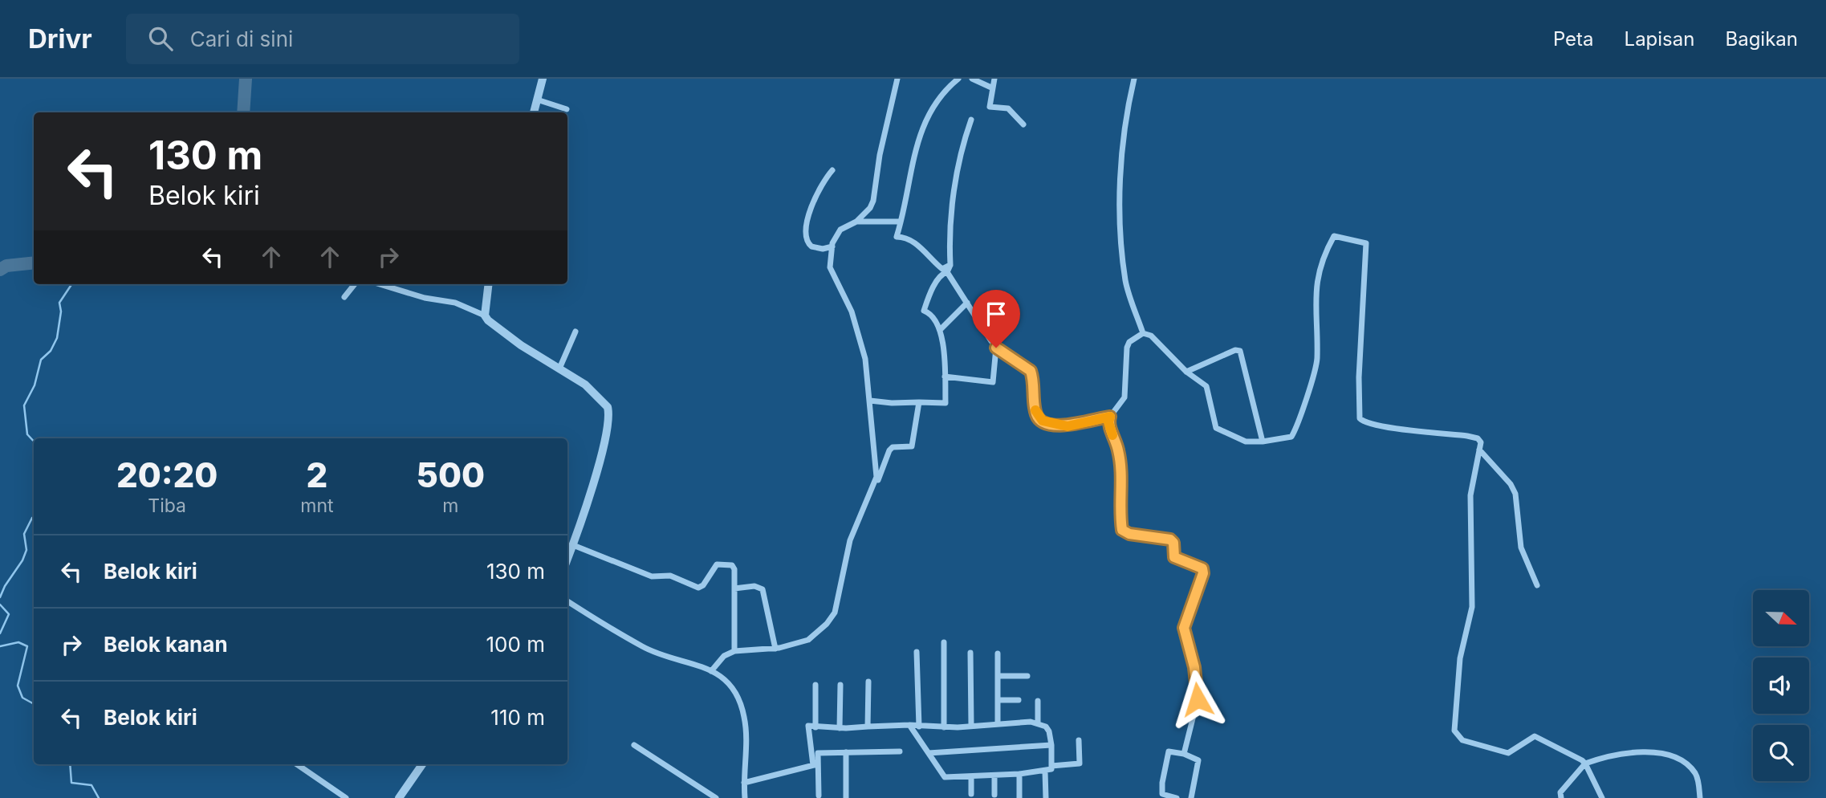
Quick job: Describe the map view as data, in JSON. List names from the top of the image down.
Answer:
{
  "north": "right",
  "page": {
    "header": "Drivr",
    "search": "Cari di sini",
    "nav": ["Peta", "Lapisan", "Bagikan"],
    "turn": ["130 m", "Belok kiri"],
    "eta": [
      "20:20",
      "Tiba",
      "2",
      "mnt",
      "500",
      "m"
    ],
    "list": [
      {
        "name": "Belok kiri",
        "value": "130 m"
      },
      {
        "name": "Belok kanan",
        "value": "100 m"
      },
      {
        "name": "Belok kiri",
        "value": "110 m"
      }
    ]
  }
}
